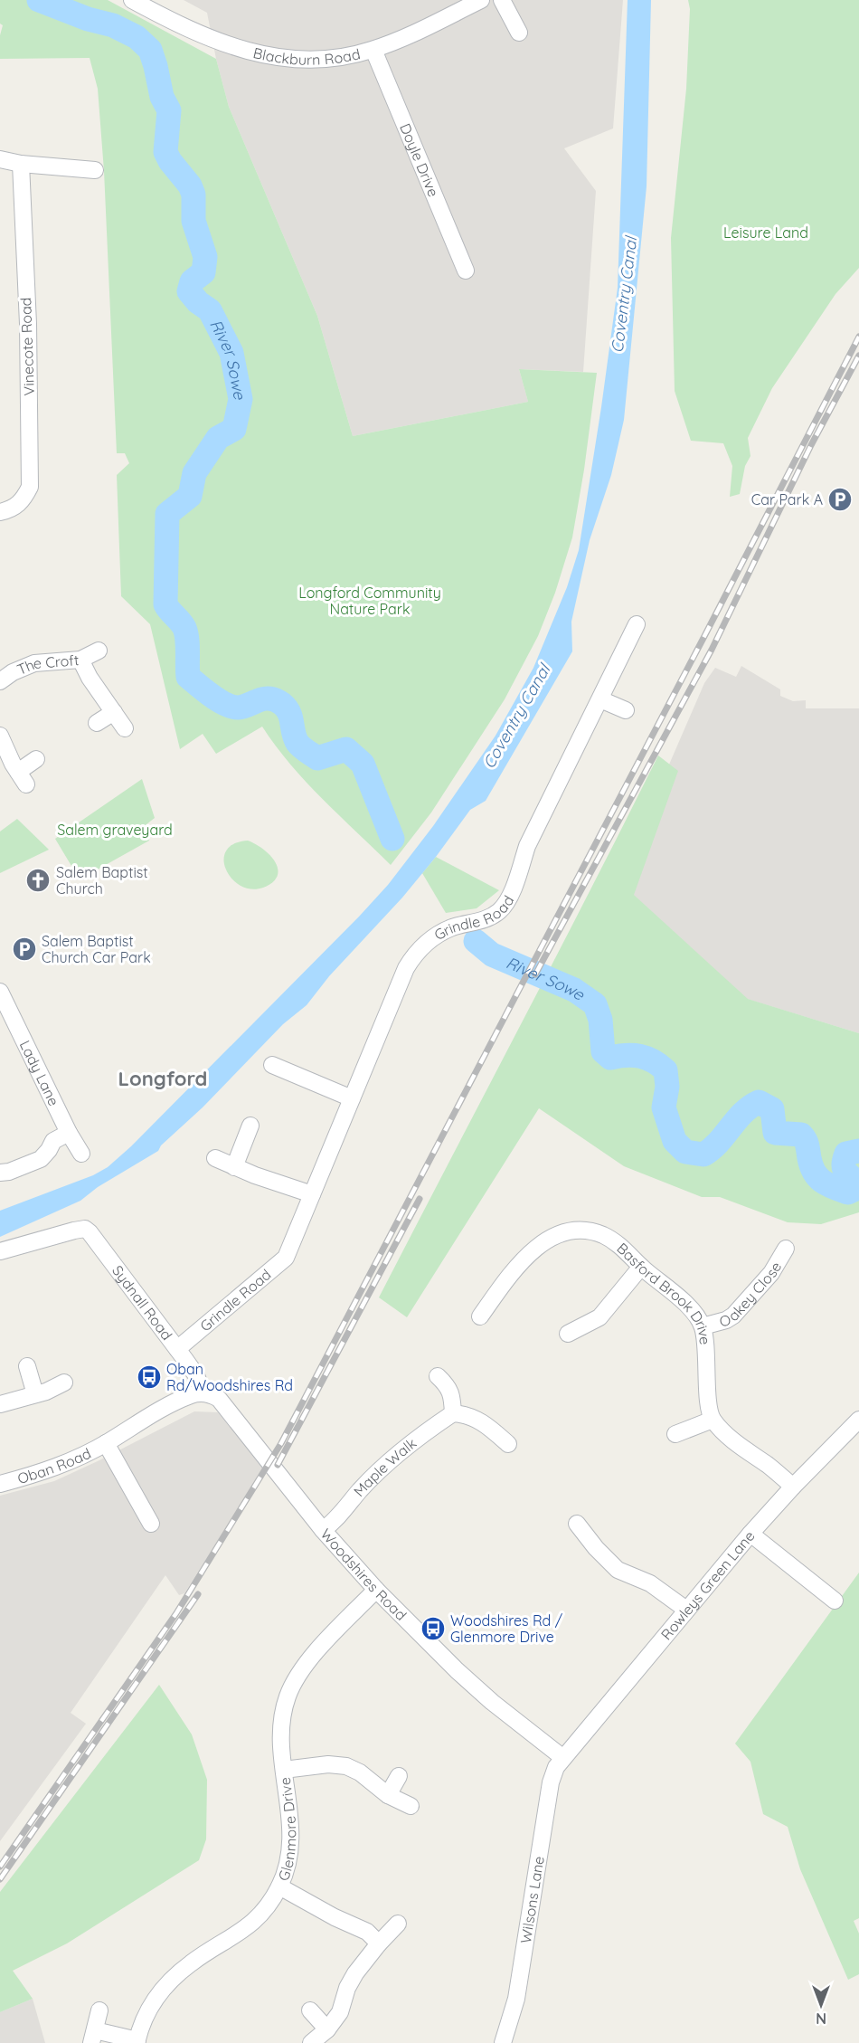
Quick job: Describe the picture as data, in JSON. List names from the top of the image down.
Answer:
{
  "streets": {
    "street": [
      "Blackburn Road",
      "Doyle Drive",
      "Vinecote Road",
      "The Croft",
      "Grindle Road",
      "Lady Lane",
      "Oakey Close",
      "Basford Brook Drive",
      "Sydnall Road",
      "Oban Road",
      "Maple Walk",
      "Woodshires Road",
      "Rowleys Green Lane",
      "Glenmore Drive",
      "Wilsons Lane"
    ]
  },
  "crossings": [
    ["Blackburn Road", "Doyle Drive"],
    ["Grindle Road", "Sydnall Road"],
    ["Oakey Close", "Basford Brook Drive"],
    ["Sydnall Road", "Oban Road"],
    ["Sydnall Road", "Woodshires Road"],
    ["Oban Road", "Woodshires Road"],
    ["Maple Walk", "Woodshires Road"],
    ["Woodshires Road", "Rowleys Green Lane"],
    ["Woodshires Road", "Glenmore Drive"],
    ["Woodshires Road", "Wilsons Lane"],
    ["Rowleys Green Lane", "Wilsons Lane"]
  ],
  "districts": ["Longford"],
  "water": ["Coventry Canal", "River Sowe"],
  "parks": ["Leisure Land", "Longford Community Nature Park", "Salem graveyard"],
  "places": {
    "parking": ["Car Park A", "Salem Baptist Church Car Park"],
    "church": ["Salem Baptist Church"],
    "bus stop": ["Oban Rd/Woodshires Rd", "Woodshires Rd / Glenmore Drive"]
  },
  "north": "bottom"
}
